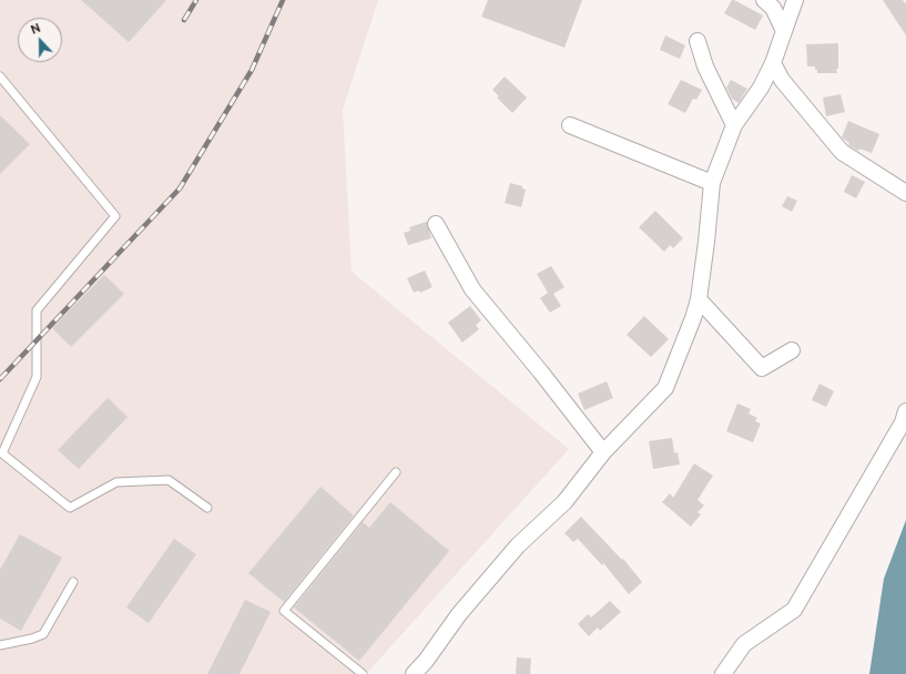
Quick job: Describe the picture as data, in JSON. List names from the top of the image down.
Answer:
{
  "north": "top"
}
